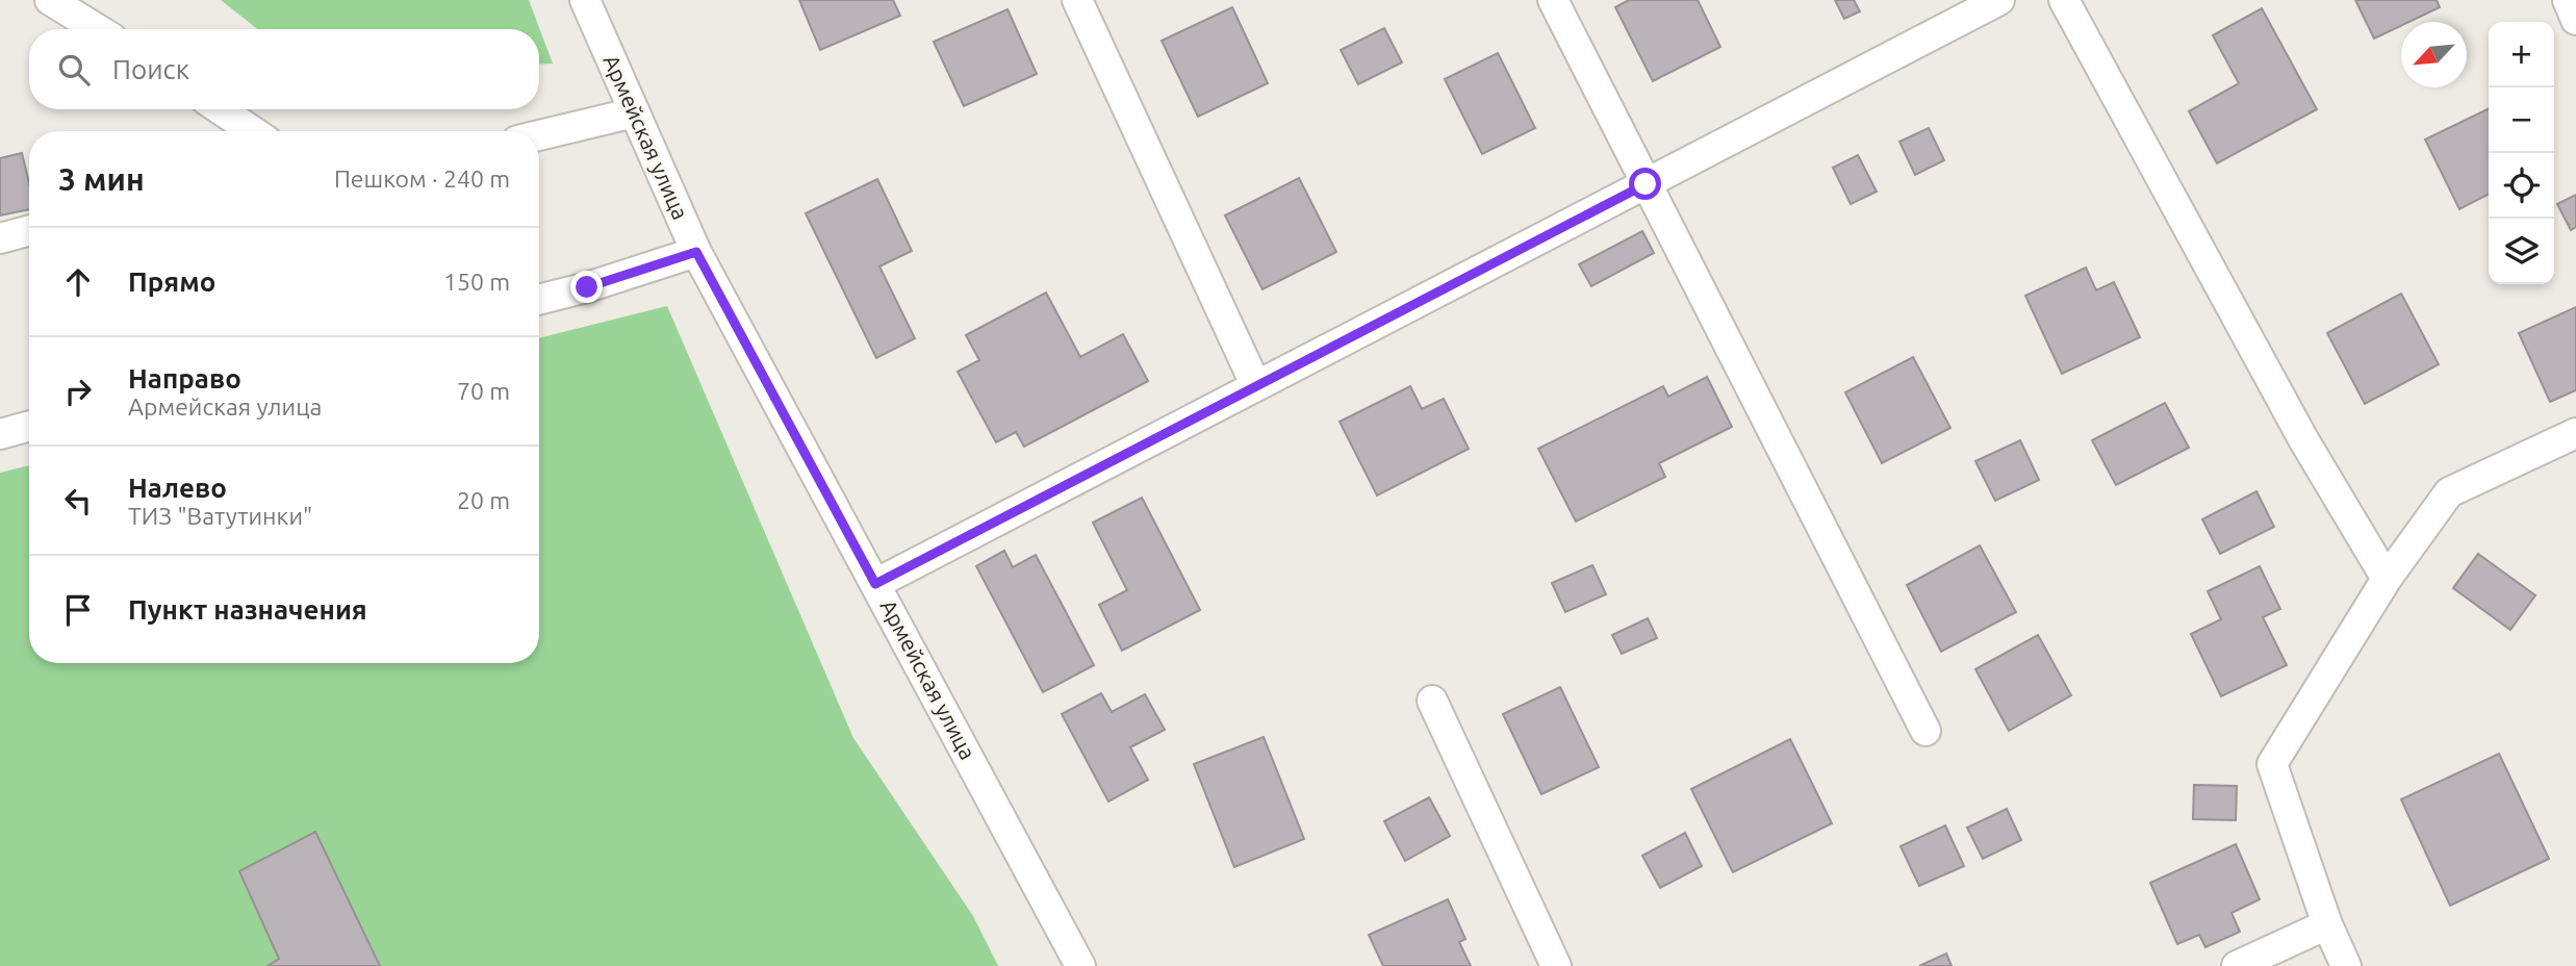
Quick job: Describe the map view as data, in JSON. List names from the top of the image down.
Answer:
{
  "streets": {
    "street": ["Армейская улица"]
  },
  "north": "bottom left",
  "page": {
    "map_buttons": ["+", "−"],
    "search": "Поиск",
    "heading": ["3 мин", "Пешком · 240 m"],
    "list": [
      ["Прямо", "150 m"],
      ["Направо", "Армейская улица", "70 m"],
      ["Налево", "ТИЗ \"Ватутинки\"", "20 m"],
      "Пункт назначения"
    ]
  }
}
